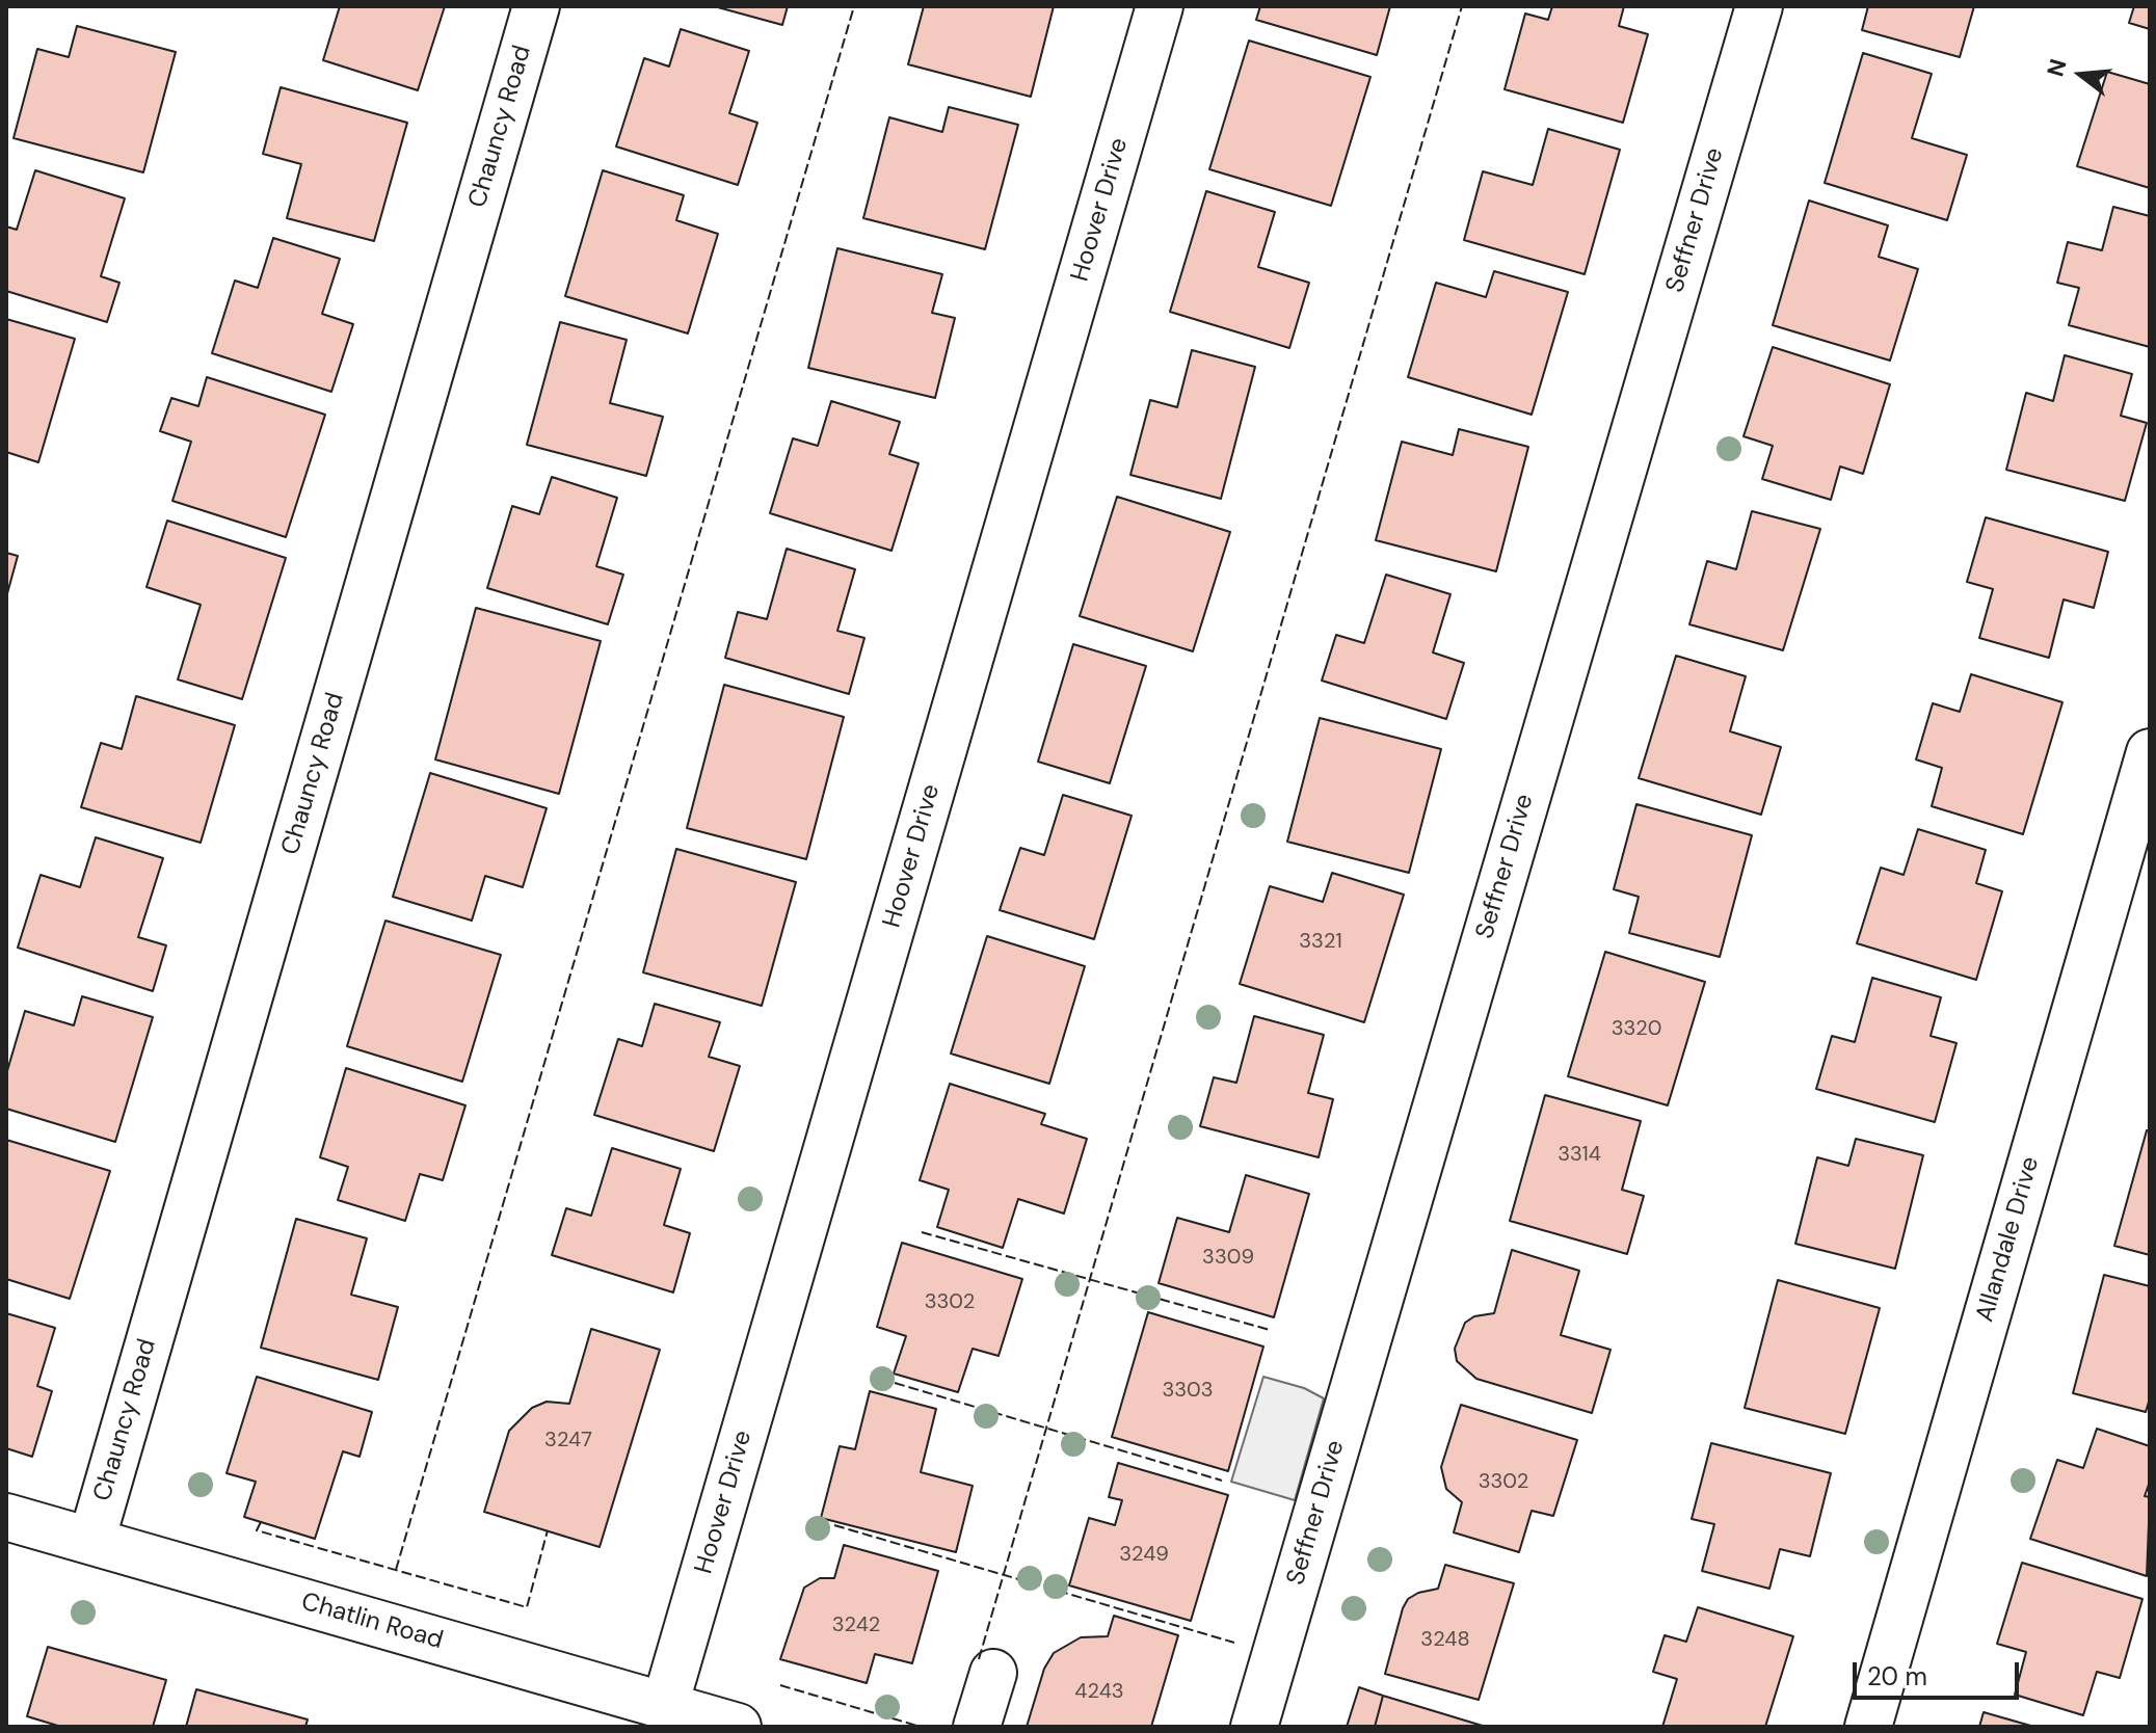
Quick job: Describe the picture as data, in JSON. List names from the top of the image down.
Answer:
{
  "streets": {
    "street": [
      "Chauncy Road",
      "Hoover Drive",
      "Seffner Drive",
      "Allandale Drive",
      "Chatlin Road"
    ]
  },
  "crossings": [
    ["Chauncy Road", "Chatlin Road"],
    ["Hoover Drive", "Chatlin Road"]
  ],
  "house_numbers": [
    "3321",
    "3320",
    "3314",
    "3309",
    "3302",
    "3303",
    "3247",
    "3302",
    "3249",
    "3242",
    "3248",
    "4243"
  ],
  "scale_bar": "20 m",
  "north": "left"
}
